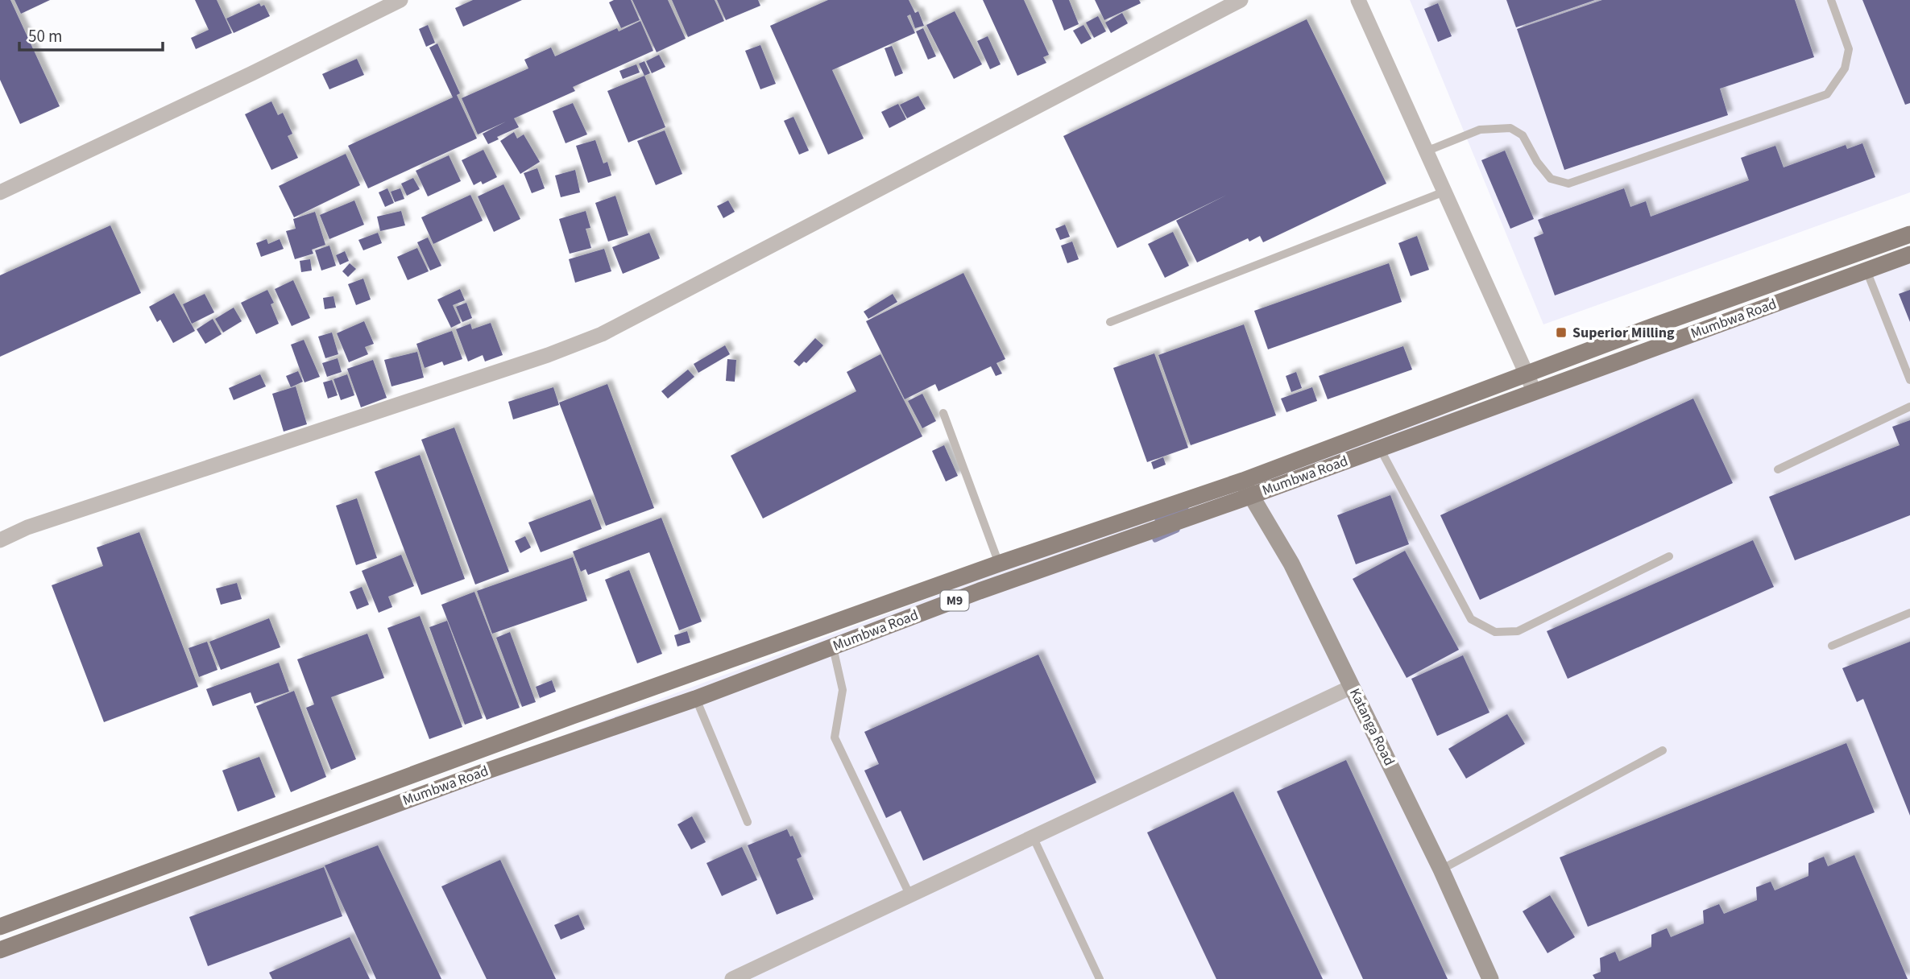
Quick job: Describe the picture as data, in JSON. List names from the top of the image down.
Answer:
{
  "streets": {
    "main road": ["Mumbwa Road", "M9"],
    "street": ["Katanga Road"]
  },
  "crossings": [
    ["Mumbwa Road", "Katanga Road"]
  ],
  "places": {
    "transit": ["Superior Milling"]
  },
  "scale_bar": "50 m"
}
